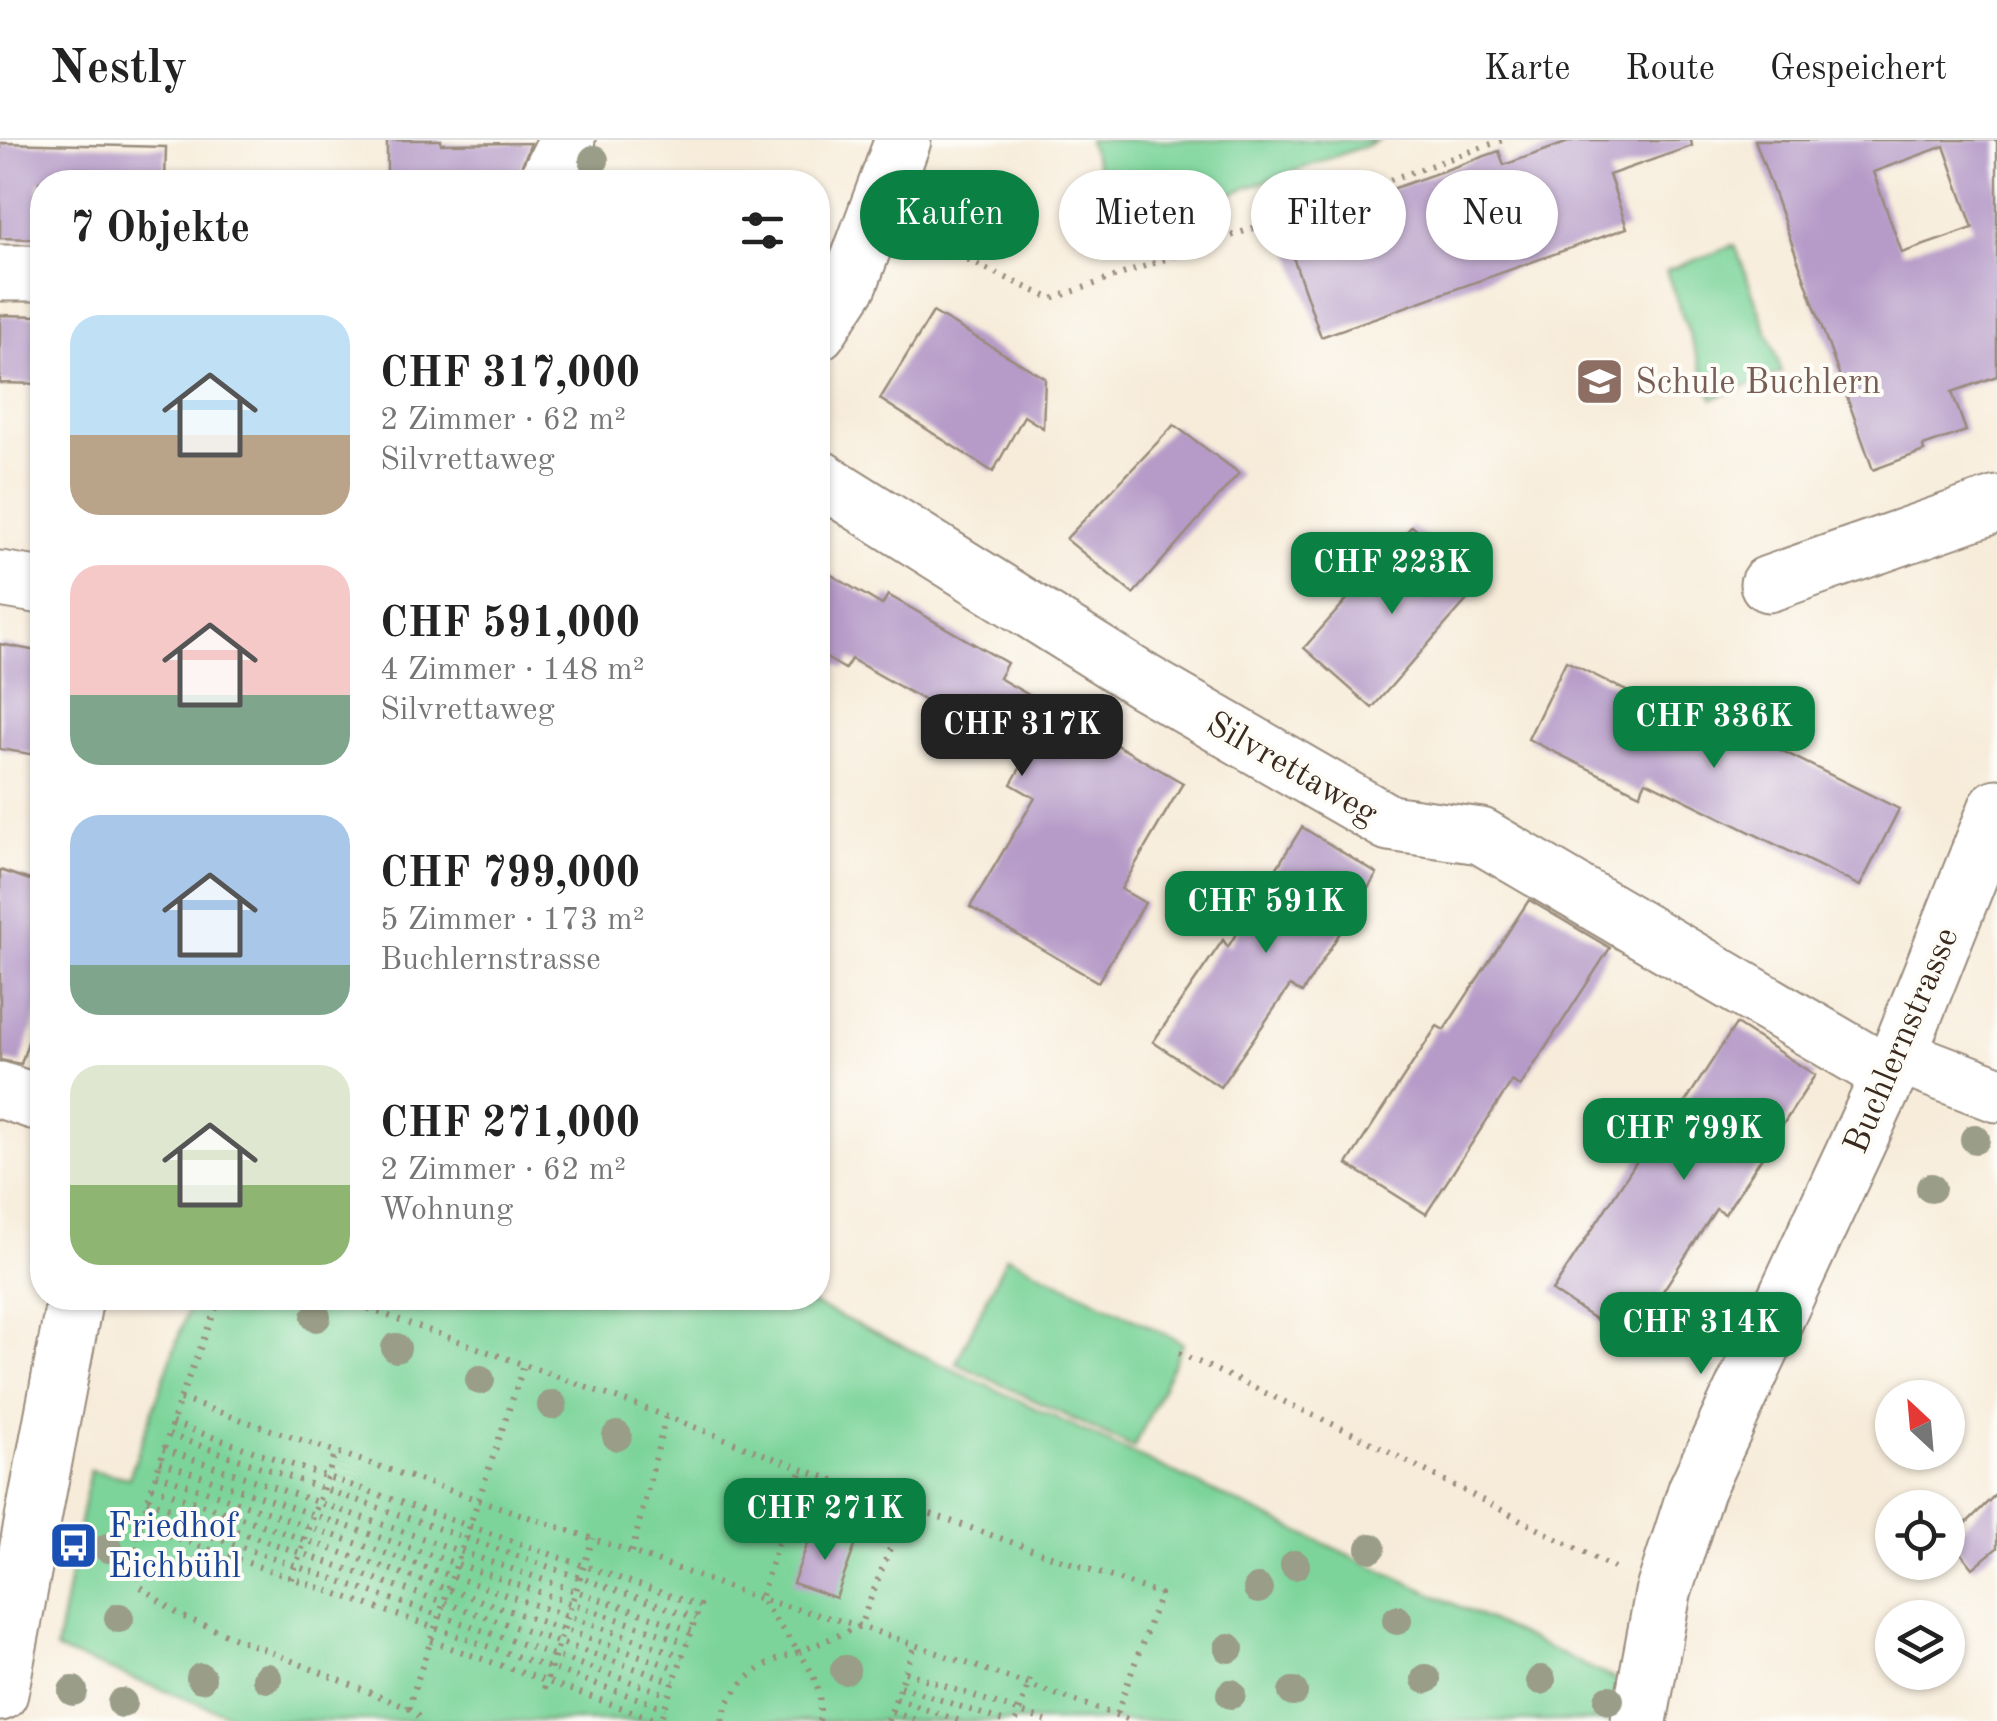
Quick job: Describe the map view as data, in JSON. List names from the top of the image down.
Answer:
{
  "streets": {
    "street": ["Silvrettaweg", "Buchlernstrasse"]
  },
  "crossings": [
    ["Silvrettaweg", "Buchlernstrasse"]
  ],
  "places": {
    "school or university": ["Schule Buchlern"],
    "bus stop": ["Friedhof Eichbühl"]
  },
  "north": "top left",
  "page": {
    "header": "Nestly",
    "nav": ["Karte", "Route", "Gespeichert"],
    "chip": [
      "Kaufen",
      "Mieten",
      "Filter",
      "Neu"
    ],
    "heading": "7 Objekte",
    "list": [
      {
        "name": "CHF 317,000",
        "note": "2 Zimmer · 62 m² · Silvrettaweg"
      },
      {
        "name": "CHF 591,000",
        "note": "4 Zimmer · 148 m² · Silvrettaweg"
      },
      {
        "name": "CHF 799,000",
        "note": "5 Zimmer · 173 m² · Buchlernstrasse"
      },
      {
        "name": "CHF 271,000",
        "note": "2 Zimmer · 62 m² · Wohnung"
      }
    ],
    "price": [
      "CHF 223K",
      "CHF 336K",
      "CHF 317K",
      "CHF 591K",
      "CHF 799K",
      "CHF 314K",
      "CHF 271K"
    ]
  }
}
